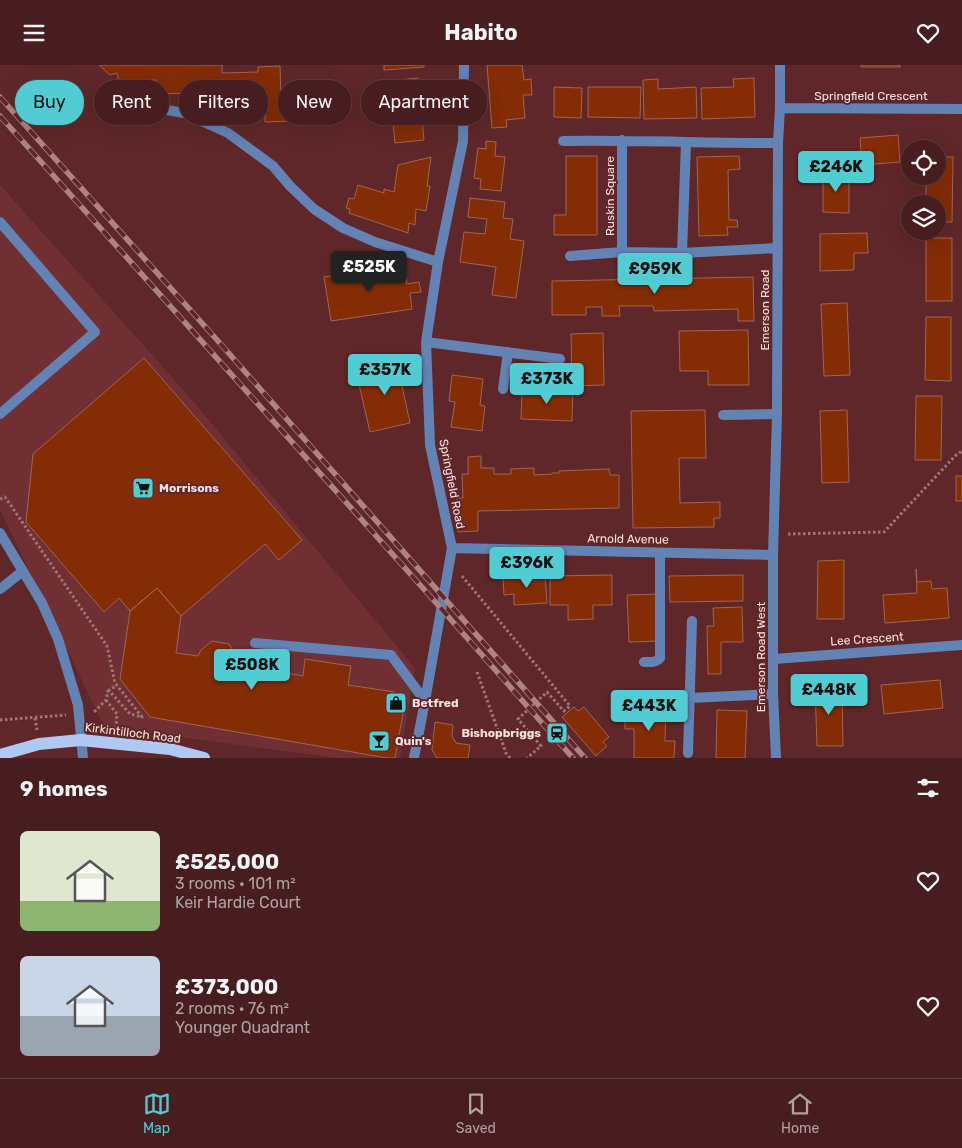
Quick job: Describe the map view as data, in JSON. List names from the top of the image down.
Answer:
{
  "streets": {
    "main road": ["Kirkintilloch Road"],
    "street": [
      "Springfield Crescent",
      "Ruskin Square",
      "Emerson Road",
      "Springfield Road",
      "Arnold Avenue",
      "Lee Crescent",
      "Emerson Road West"
    ]
  },
  "crossings": [
    ["Springfield Crescent", "Emerson Road"],
    ["Ruskin Square", "Emerson Road"],
    ["Emerson Road", "Arnold Avenue"],
    ["Emerson Road", "Emerson Road West"],
    ["Springfield Road", "Arnold Avenue"],
    ["Arnold Avenue", "Emerson Road West"],
    ["Lee Crescent", "Emerson Road West"]
  ],
  "places": {
    "supermarket": ["Morrisons"],
    "shop": ["Betfred"],
    "station": ["Bishopbriggs"],
    "bar": ["Quin's"]
  },
  "page": {
    "header": "Habito",
    "chip": [
      "Buy",
      "Rent",
      "Filters",
      "New",
      "Apartment"
    ],
    "price": [
      "£246K",
      "£525K",
      "£959K",
      "£357K",
      "£373K",
      "£396K",
      "£508K",
      "£448K",
      "£443K"
    ],
    "heading": "9 homes",
    "list": [
      {
        "name": "£525,000",
        "note": "3 rooms · 101 m² · Keir Hardie Court"
      },
      {
        "name": "£373,000",
        "note": "2 rooms · 76 m² · Younger Quadrant"
      }
    ],
    "tabs": ["Map", "Saved", "Home"]
  }
}
